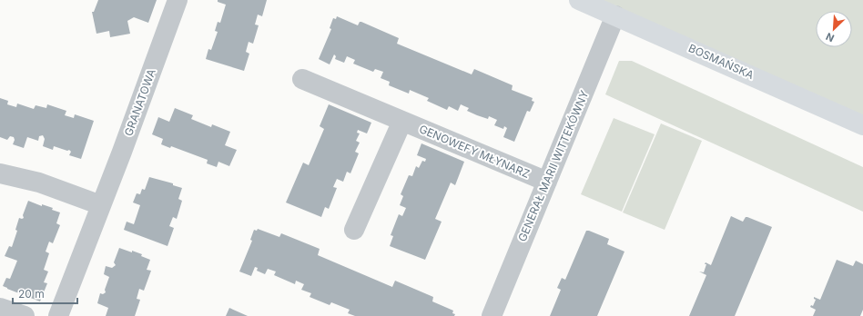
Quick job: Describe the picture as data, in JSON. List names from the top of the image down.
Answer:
{
  "streets": {
    "street": [
      "BOSMAŃSKA",
      "GRANATOWA",
      "GENOWEFY MŁYNARZ",
      "GENERAŁ MARII WITTEKÓWNY"
    ]
  },
  "crossings": [
    ["BOSMAŃSKA", "GENERAŁ MARII WITTEKÓWNY"],
    ["GENOWEFY MŁYNARZ", "GENERAŁ MARII WITTEKÓWNY"]
  ],
  "scale_bar": "20 m",
  "north": "bottom left"
}
